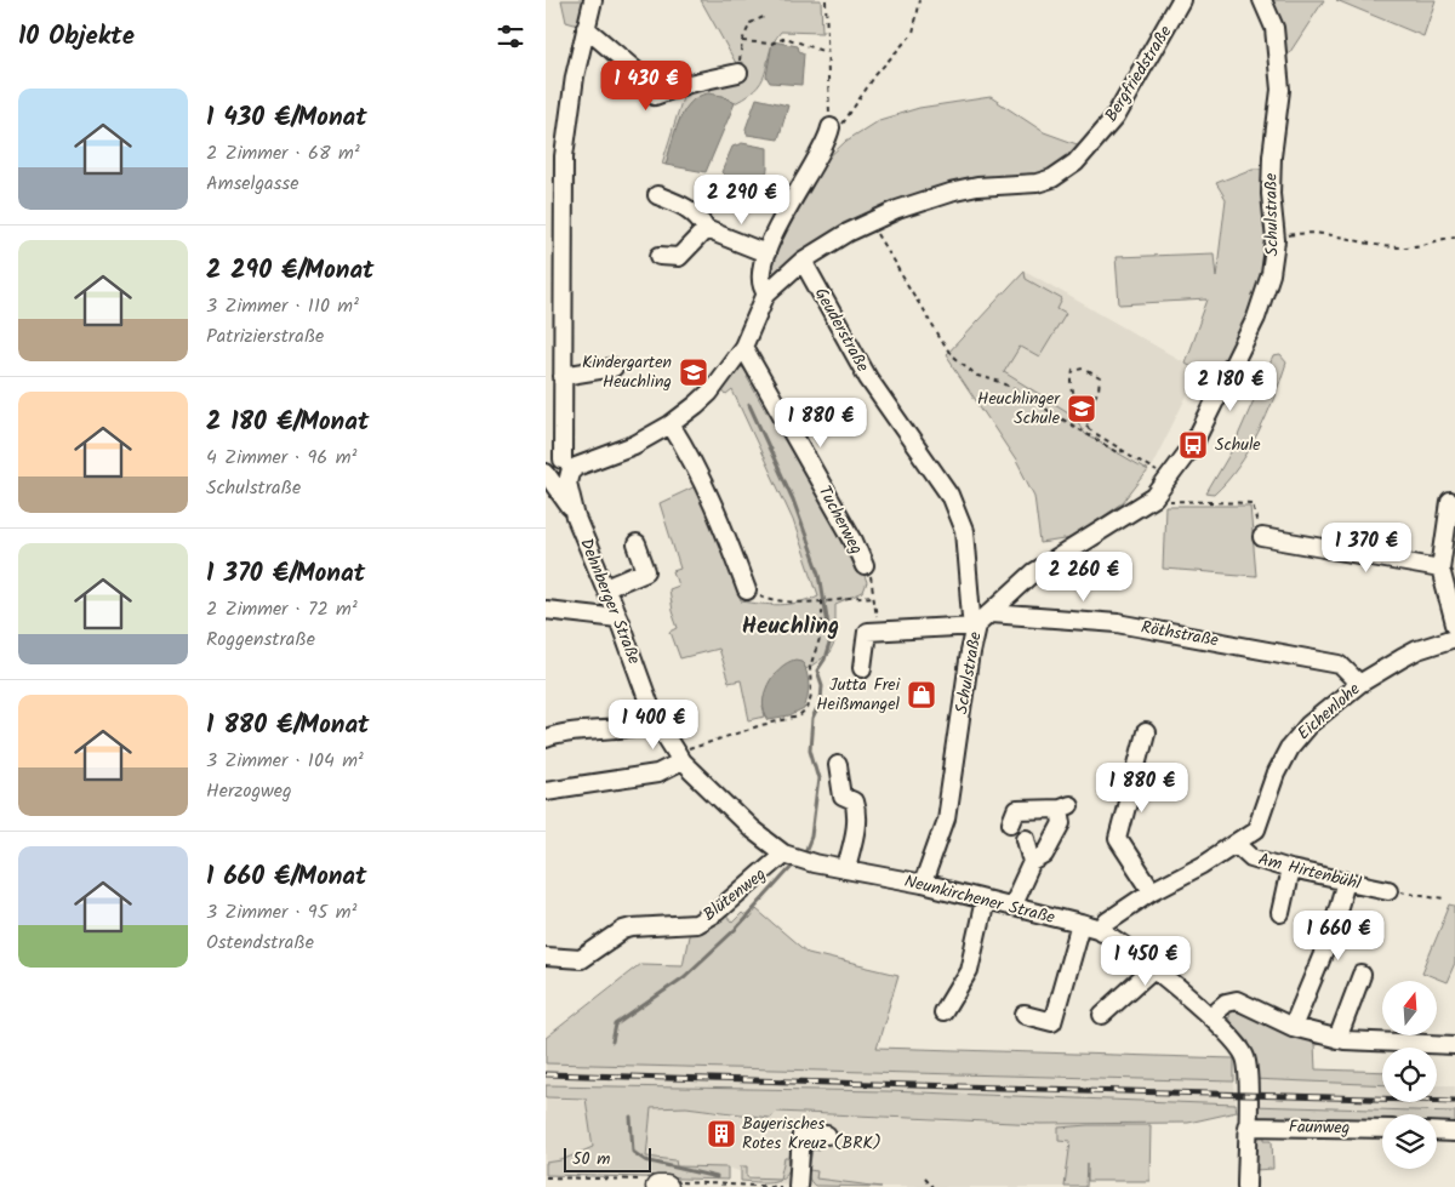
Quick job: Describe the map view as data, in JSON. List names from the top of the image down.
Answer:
{
  "streets": {
    "street": [
      "Bergfriedstraße",
      "Schulstraße",
      "Geuderstraße",
      "Tucherweg",
      "Dehnberger Straße",
      "Röthstraße",
      "Eichenlohe",
      "Am Hirtenbühl",
      "Blütenweg",
      "Neunkirchener Straße",
      "Faunweg"
    ]
  },
  "crossings": [
    ["Bergfriedstraße", "Geuderstraße"],
    ["Bergfriedstraße", "Tucherweg"],
    ["Schulstraße", "Geuderstraße"],
    ["Schulstraße", "Röthstraße"],
    ["Schulstraße", "Neunkirchener Straße"],
    ["Dehnberger Straße", "Neunkirchener Straße"],
    ["Röthstraße", "Eichenlohe"],
    ["Eichenlohe", "Am Hirtenbühl"],
    ["Eichenlohe", "Neunkirchener Straße"],
    ["Blütenweg", "Neunkirchener Straße"],
    ["Neunkirchener Straße", "Faunweg"]
  ],
  "districts": ["Heuchling"],
  "places": {
    "school or university": ["Kindergarten Heuchling", "Heuchlinger Schule"],
    "bus stop": ["Schule"],
    "shop": ["Jutta Frei Heißmangel"],
    "building": ["Bayerisches Rotes Kreuz (BRK)"]
  },
  "scale_bar": "50 m",
  "north": "top",
  "page": {
    "heading": "10 Objekte",
    "price": [
      "1 430 €",
      "2 290 €",
      "2 180 €",
      "1 880 €",
      "1 370 €",
      "2 260 €",
      "1 400 €",
      "1 880 €",
      "1 660 €",
      "1 450 €"
    ],
    "list": [
      {
        "name": "1 430 €/Monat",
        "note": "2 Zimmer · 68 m² · Amselgasse"
      },
      {
        "name": "2 290 €/Monat",
        "note": "3 Zimmer · 110 m² · Patrizierstraße"
      },
      {
        "name": "2 180 €/Monat",
        "note": "4 Zimmer · 96 m² · Schulstraße"
      },
      {
        "name": "1 370 €/Monat",
        "note": "2 Zimmer · 72 m² · Roggenstraße"
      },
      {
        "name": "1 880 €/Monat",
        "note": "3 Zimmer · 104 m² · Herzogweg"
      },
      {
        "name": "1 660 €/Monat",
        "note": "3 Zimmer · 95 m² · Ostendstraße"
      }
    ],
    "scale": "50 m"
  }
}
